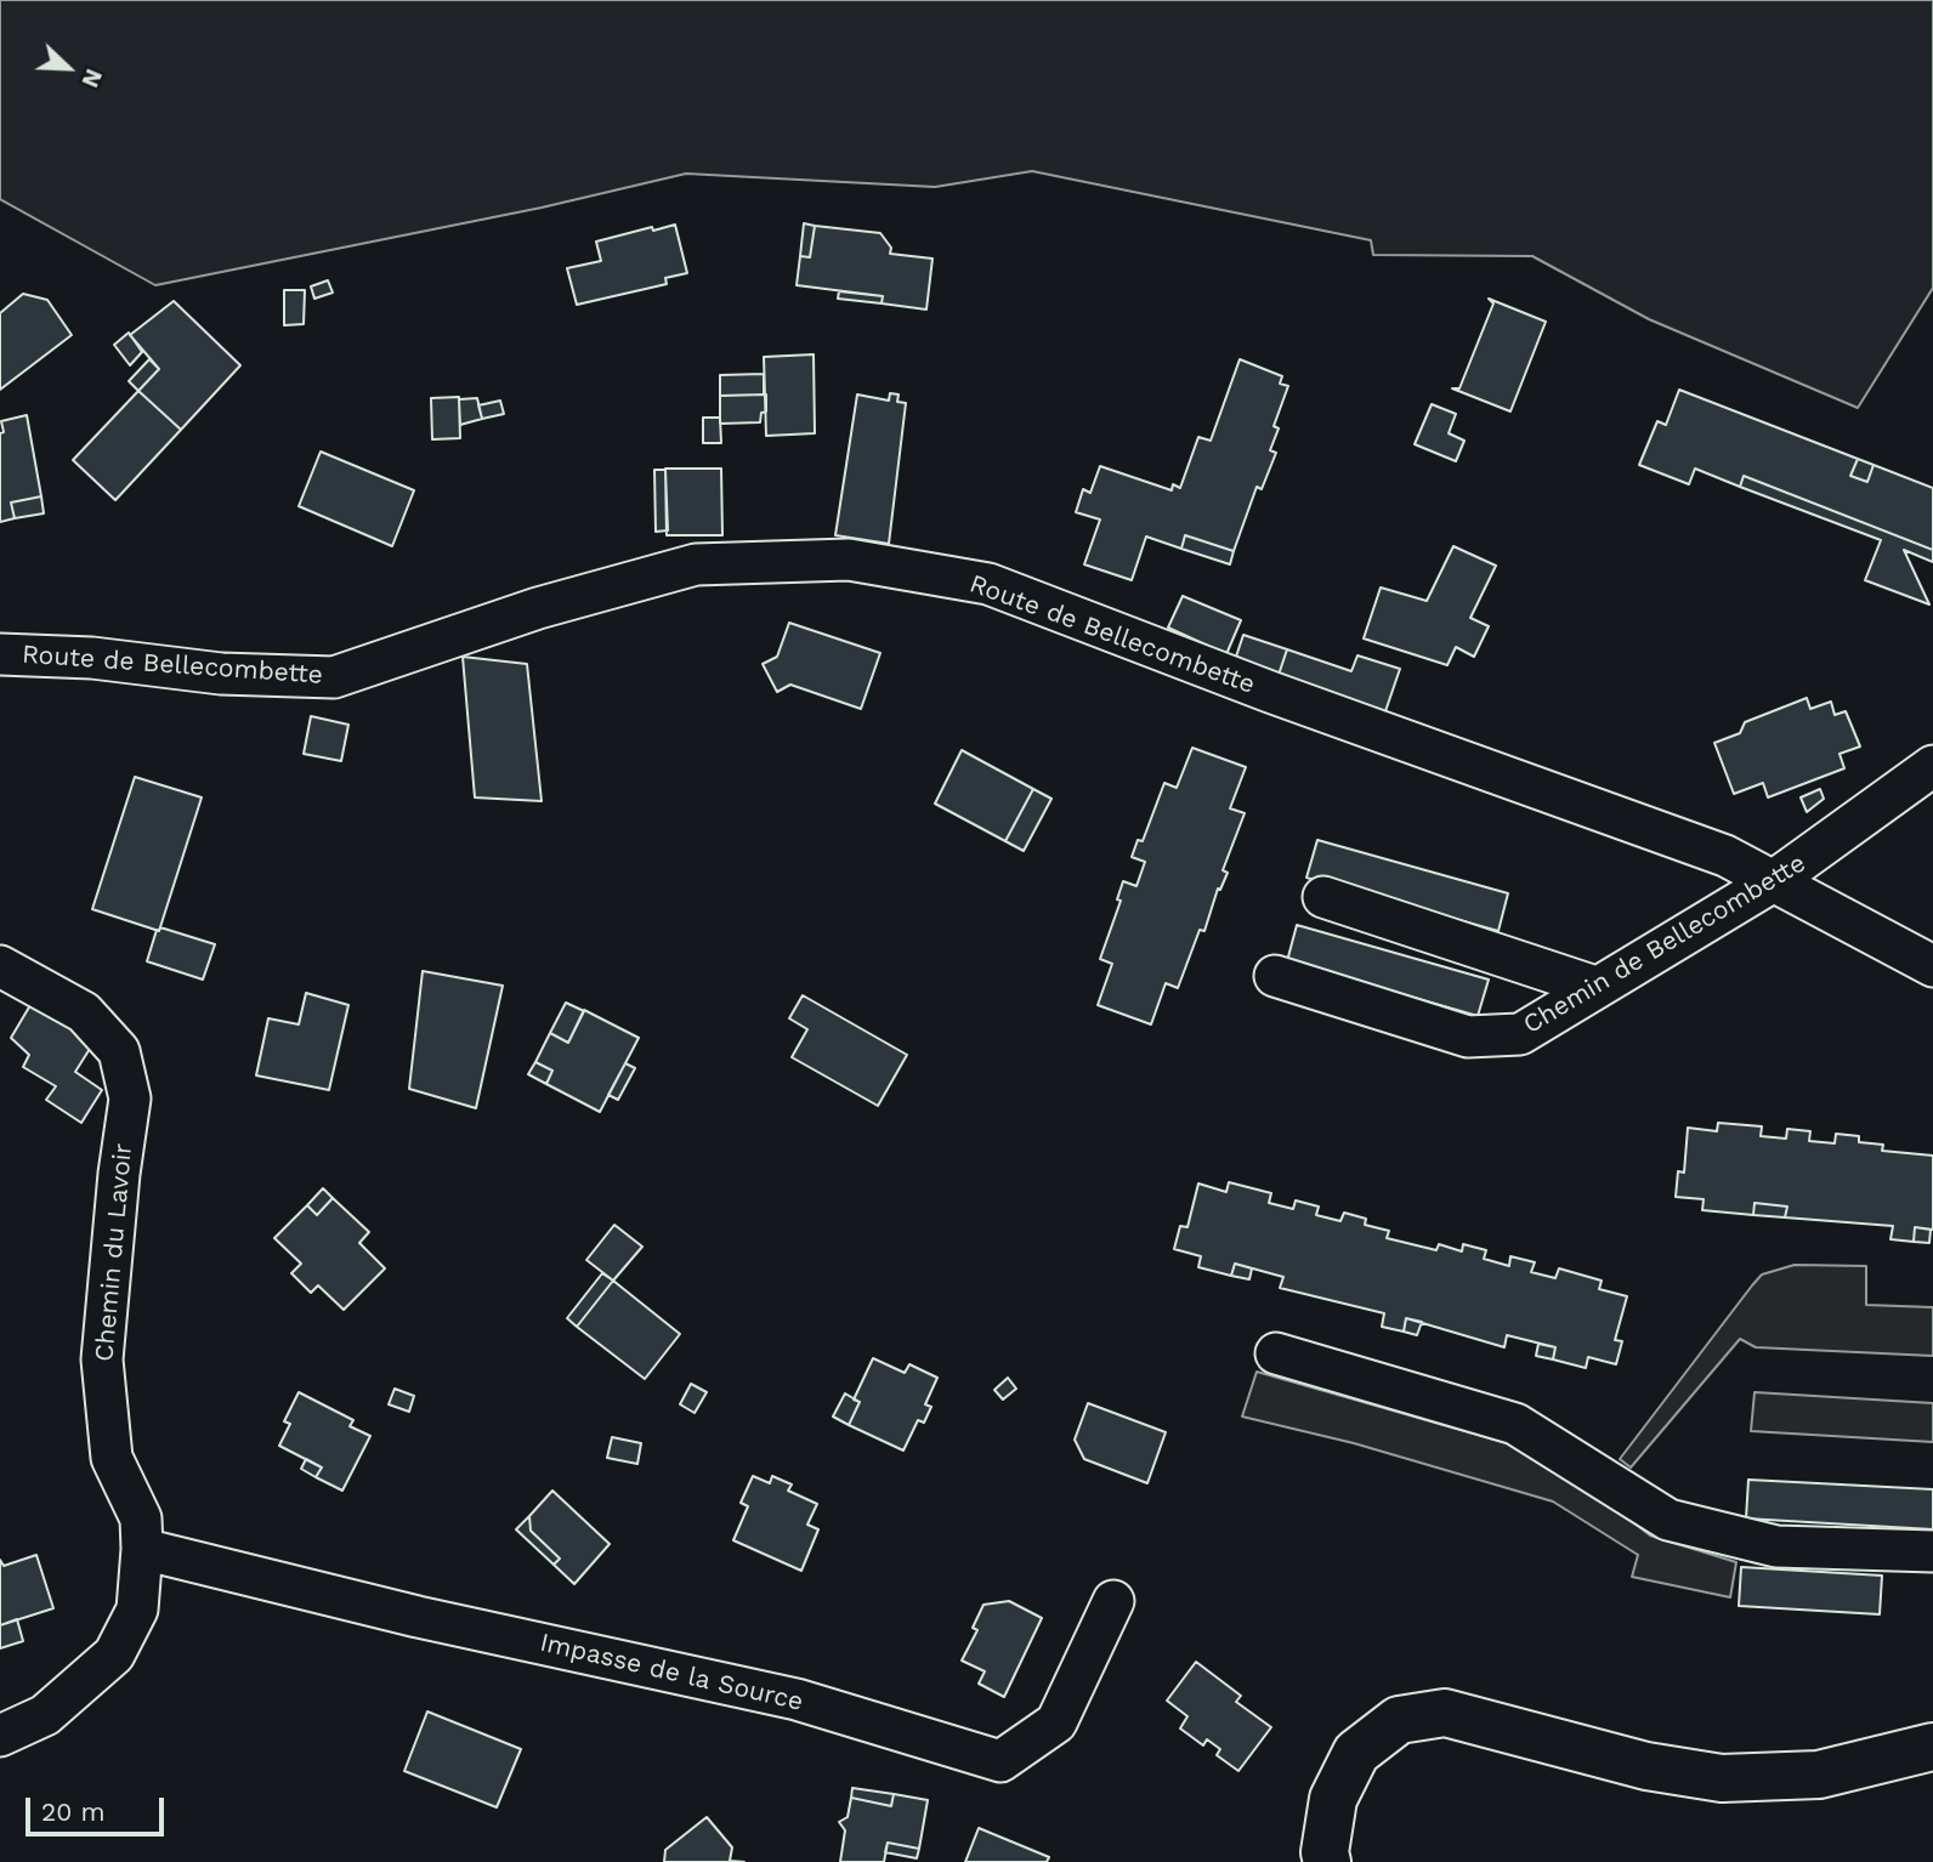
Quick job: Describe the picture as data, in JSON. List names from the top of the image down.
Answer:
{
  "streets": {
    "street": [
      "Route de Bellecombette",
      "Chemin de Bellecombette",
      "Chemin du Lavoir",
      "Impasse de la Source"
    ]
  },
  "crossings": [
    ["Route de Bellecombette", "Chemin de Bellecombette"],
    ["Chemin du Lavoir", "Impasse de la Source"]
  ],
  "scale_bar": "20 m",
  "north": "bottom right"
}
